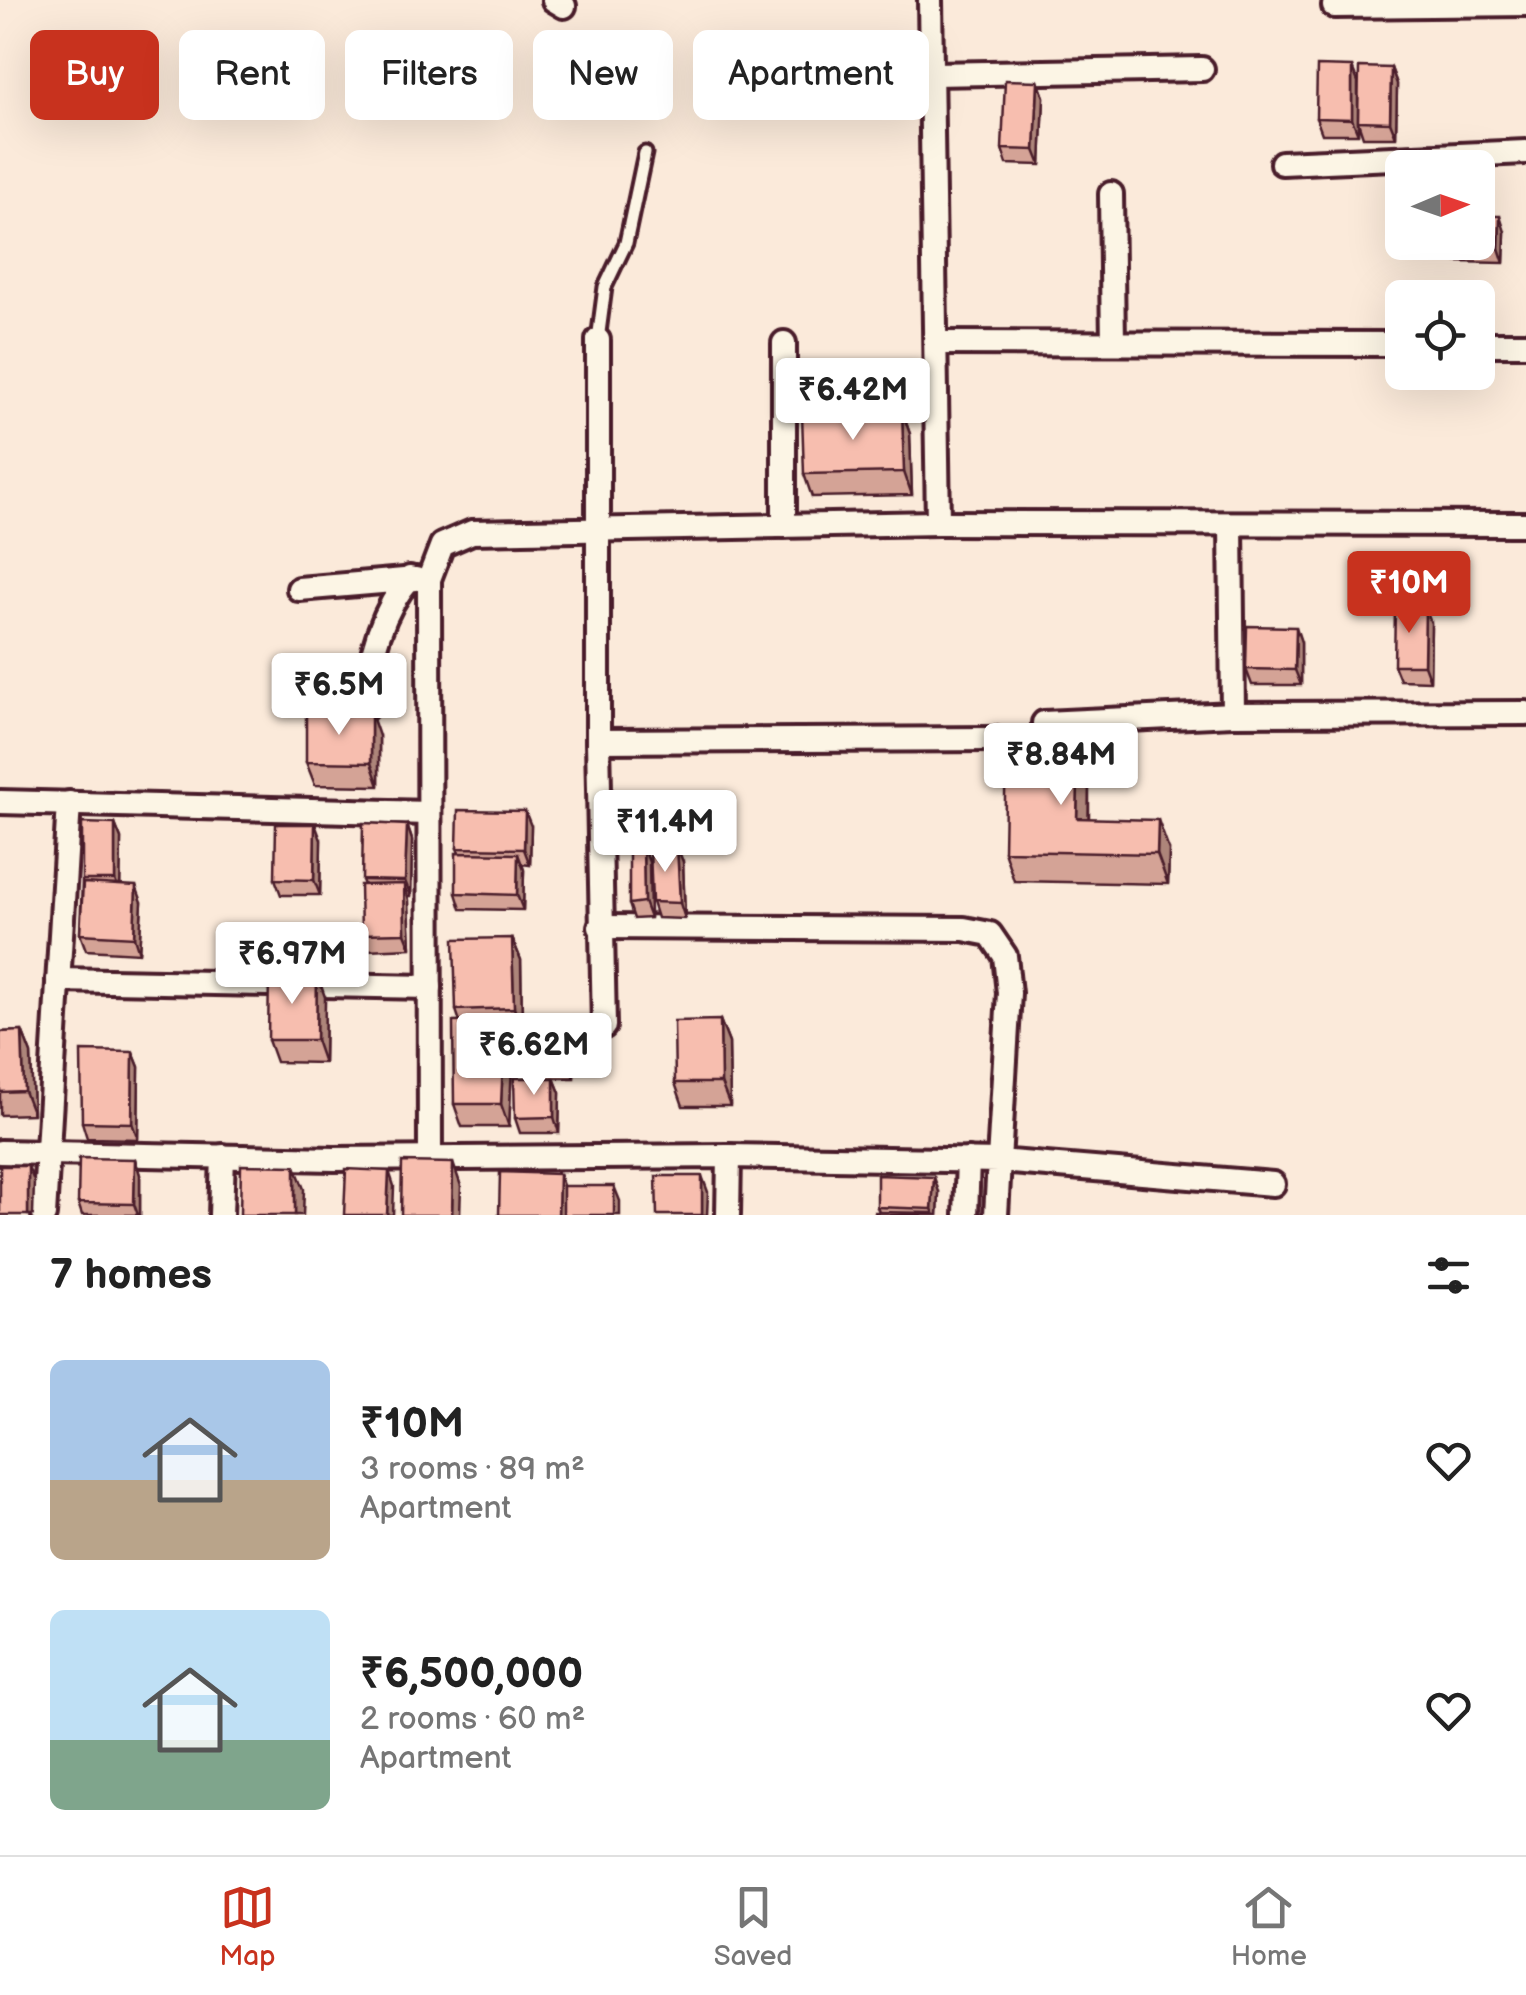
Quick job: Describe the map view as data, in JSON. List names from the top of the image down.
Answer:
{
  "north": "right",
  "page": {
    "chip": [
      "Buy",
      "Rent",
      "Filters",
      "New",
      "Apartment"
    ],
    "price": [
      "₹6.42M",
      "₹10M",
      "₹6.5M",
      "₹8.84M",
      "₹11.4M",
      "₹6.97M",
      "₹6.62M"
    ],
    "heading": "7 homes",
    "list": [
      {
        "name": "₹10M",
        "note": "3 rooms · 89 m² · Apartment"
      },
      {
        "name": "₹6,500,000",
        "note": "2 rooms · 60 m² · Apartment"
      }
    ],
    "tabs": ["Map", "Saved", "Home"]
  }
}
